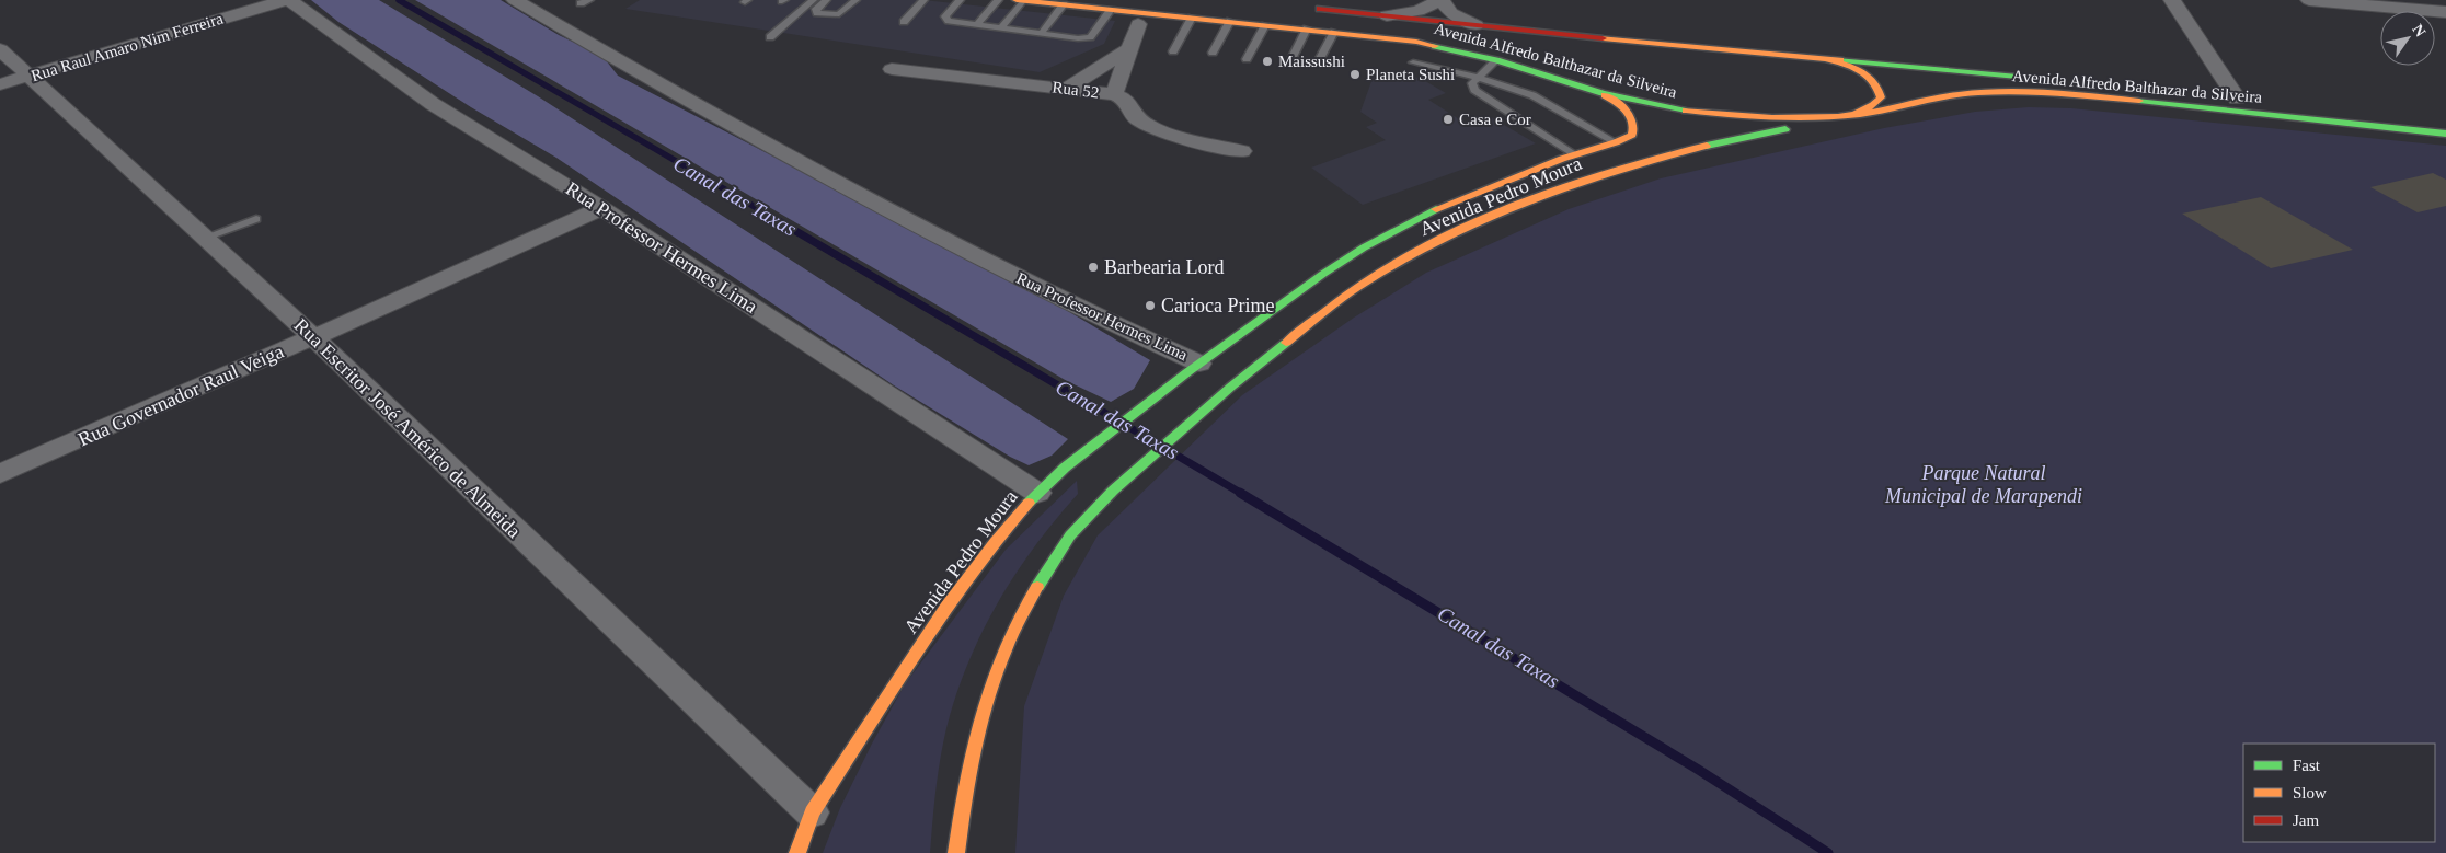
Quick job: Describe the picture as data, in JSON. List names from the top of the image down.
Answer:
{
  "streets": {
    "main road": ["Avenida Alfredo Balthazar da Silveira", "Avenida Pedro Moura"],
    "street": [
      "Rua Raul Amaro Nim Ferreira",
      "Rua 52",
      "Rua Professor Hermes Lima",
      "Rua Governador Raul Veiga",
      "Rua Escritor José Américo de Almeida"
    ]
  },
  "crossings": [
    ["Rua Raul Amaro Nim Ferreira", "Rua Professor Hermes Lima"],
    ["Rua Raul Amaro Nim Ferreira", "Rua Escritor José Américo de Almeida"],
    ["Avenida Alfredo Balthazar da Silveira", "Avenida Pedro Moura"],
    ["Avenida Pedro Moura", "Rua Professor Hermes Lima"],
    ["Avenida Pedro Moura", "Rua Escritor José Américo de Almeida"],
    ["Rua Professor Hermes Lima", "Rua Governador Raul Veiga"],
    ["Rua Governador Raul Veiga", "Rua Escritor José Américo de Almeida"]
  ],
  "water": ["Canal das Taxas"],
  "parks": ["Parque Natural Municipal de Marapendi"],
  "places": [
    "Maissushi",
    "Planeta Sushi",
    "Casa e Cor",
    "Barbearia Lord",
    "Carioca Prime"
  ],
  "legend": ["Fast", "Slow", "Jam"],
  "north": "top right"
}
